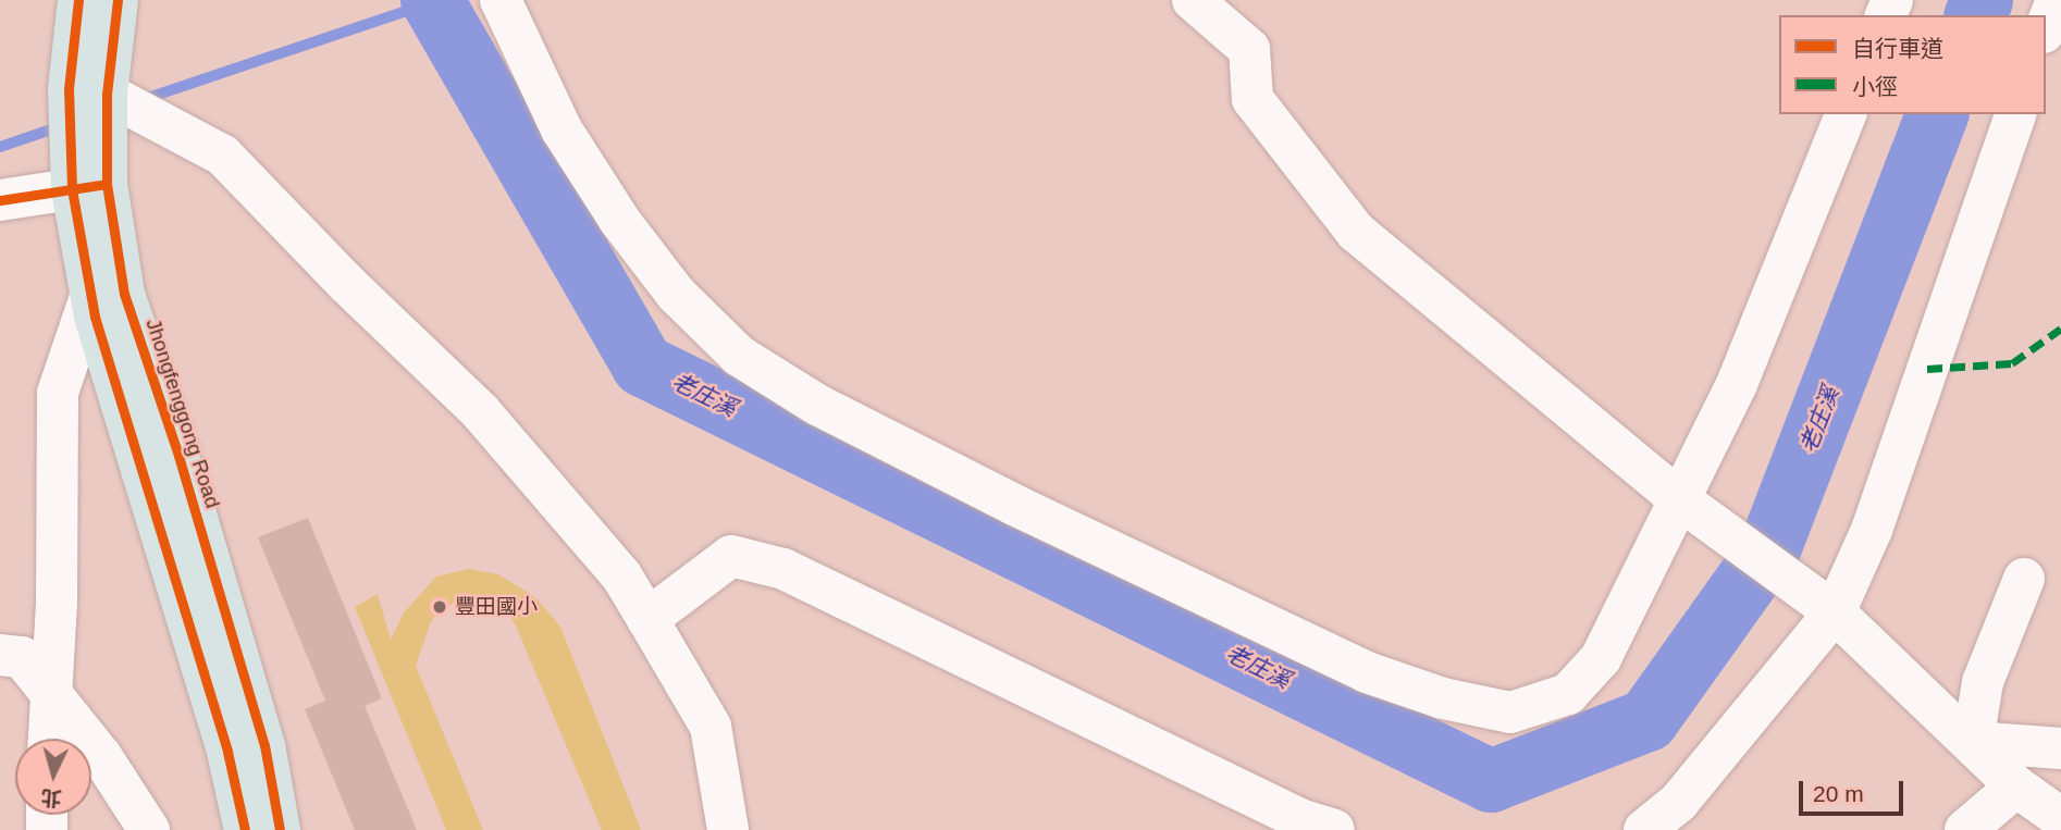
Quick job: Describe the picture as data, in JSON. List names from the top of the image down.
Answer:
{
  "streets": {
    "main road": ["Jhongfenggong Road"]
  },
  "water": ["老庄溪"],
  "places": ["豐田國小"],
  "legend": ["自行車道", "小徑"],
  "scale_bar": "20 m",
  "north": "bottom"
}
